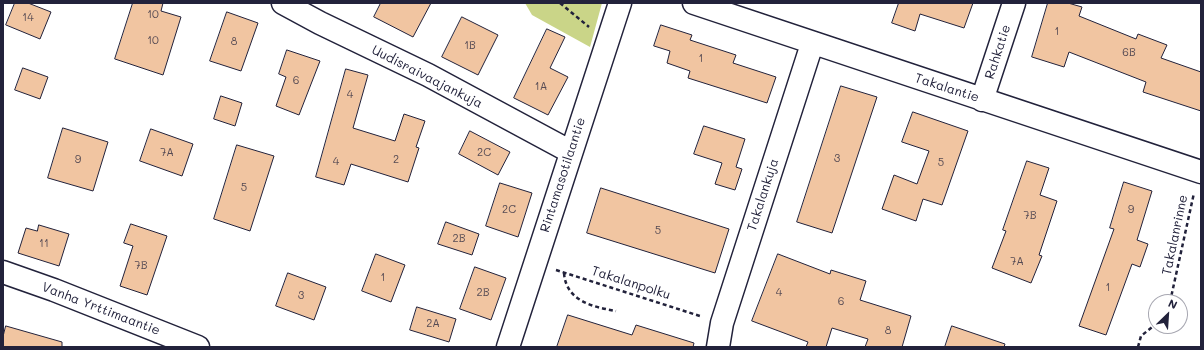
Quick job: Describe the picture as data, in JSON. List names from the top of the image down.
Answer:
{
  "streets": {
    "street": [
      "Rahkatie",
      "Uudisraivaajankuja",
      "Takalantie",
      "Rintamasotilaantie",
      "Takalankuja",
      "Vanha Yrttimaantie"
    ],
    "path": ["Takalanrinne", "Takalanpolku"]
  },
  "crossings": [
    ["Rahkatie", "Takalantie"],
    ["Uudisraivaajankuja", "Rintamasotilaantie"],
    ["Takalantie", "Takalankuja"],
    ["Takalantie", "Takalanrinne"],
    ["Rintamasotilaantie", "Takalanpolku"],
    ["Takalankuja", "Takalanpolku"]
  ],
  "house_numbers": [
    "10",
    "14",
    "1",
    "10",
    "8",
    "1B",
    "6B",
    "1",
    "6",
    "1A",
    "4",
    "7A",
    "2C",
    "3",
    "9",
    "2",
    "4",
    "5",
    "5",
    "2C",
    "9",
    "7B",
    "5",
    "2B",
    "11",
    "7A",
    "7B",
    "1",
    "1",
    "2B",
    "4",
    "3",
    "6",
    "2A",
    "8"
  ],
  "north": "top right"
}
